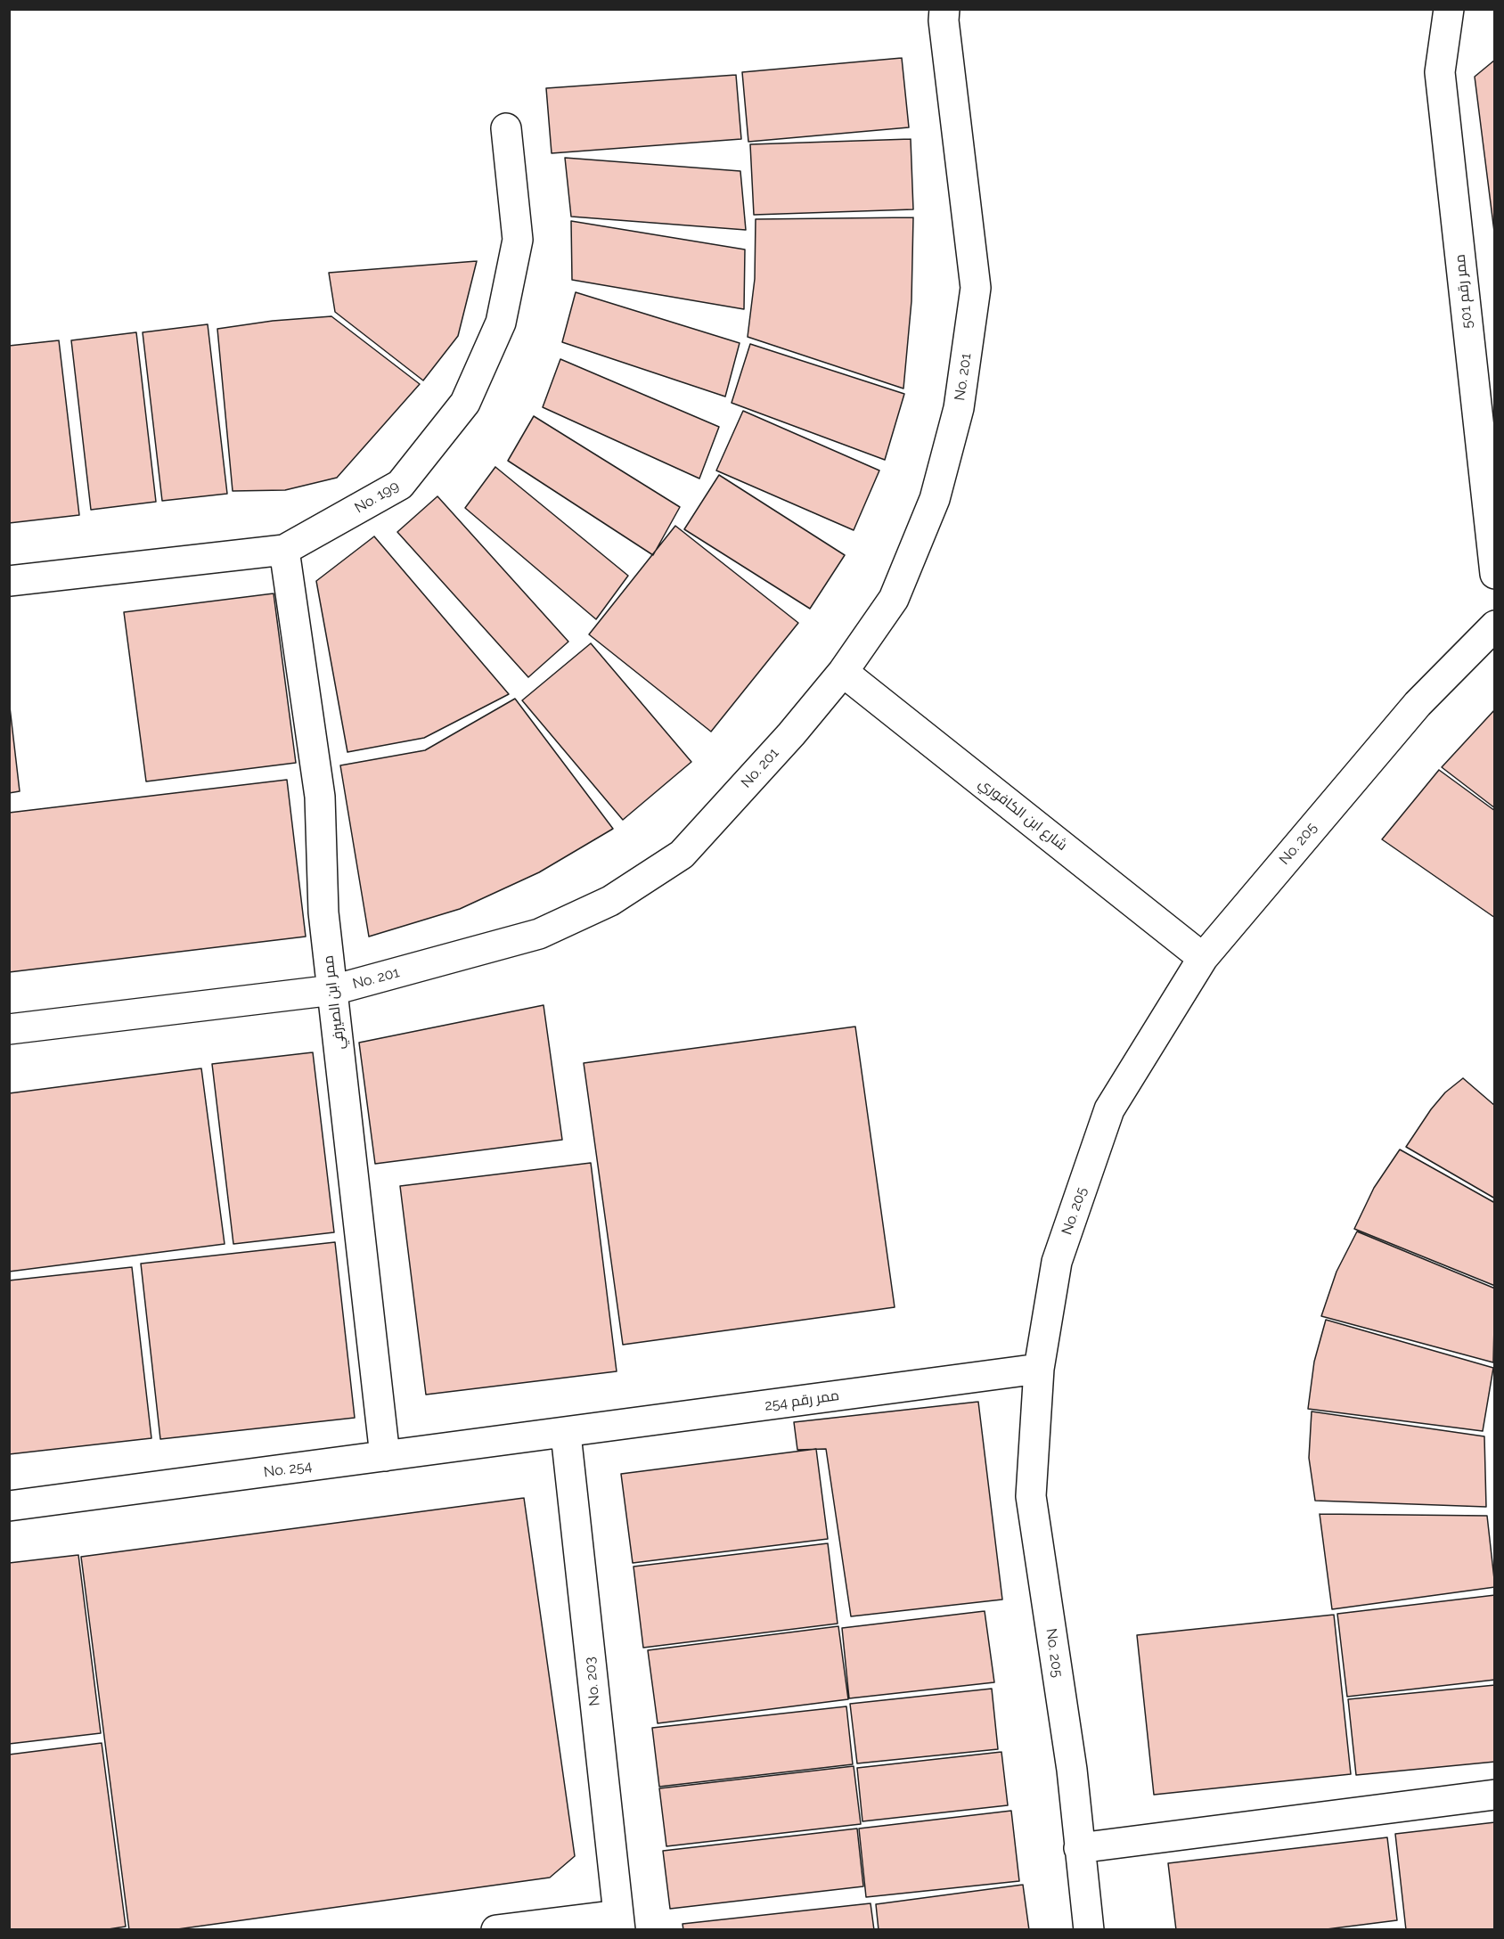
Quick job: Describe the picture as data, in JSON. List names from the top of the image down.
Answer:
{
  "streets": {
    "street": [
      "ممر رقم 501",
      "No. 201",
      "No. 199",
      "شارع ابن الكافوري",
      "No. 205",
      "ممر ابن الصيرفي",
      "ممر رقم 254",
      "No. 254",
      "No. 203"
    ]
  },
  "crossings": [
    ["No. 201", "شارع ابن الكافوري"],
    ["No. 201", "ممر ابن الصيرفي"],
    ["No. 199", "ممر ابن الصيرفي"],
    ["شارع ابن الكافوري", "No. 205"],
    ["No. 205", "ممر رقم 254"],
    ["ممر ابن الصيرفي", "No. 254"],
    ["ممر رقم 254", "No. 254"],
    ["ممر رقم 254", "No. 203"],
    ["No. 254", "No. 203"]
  ]
}
